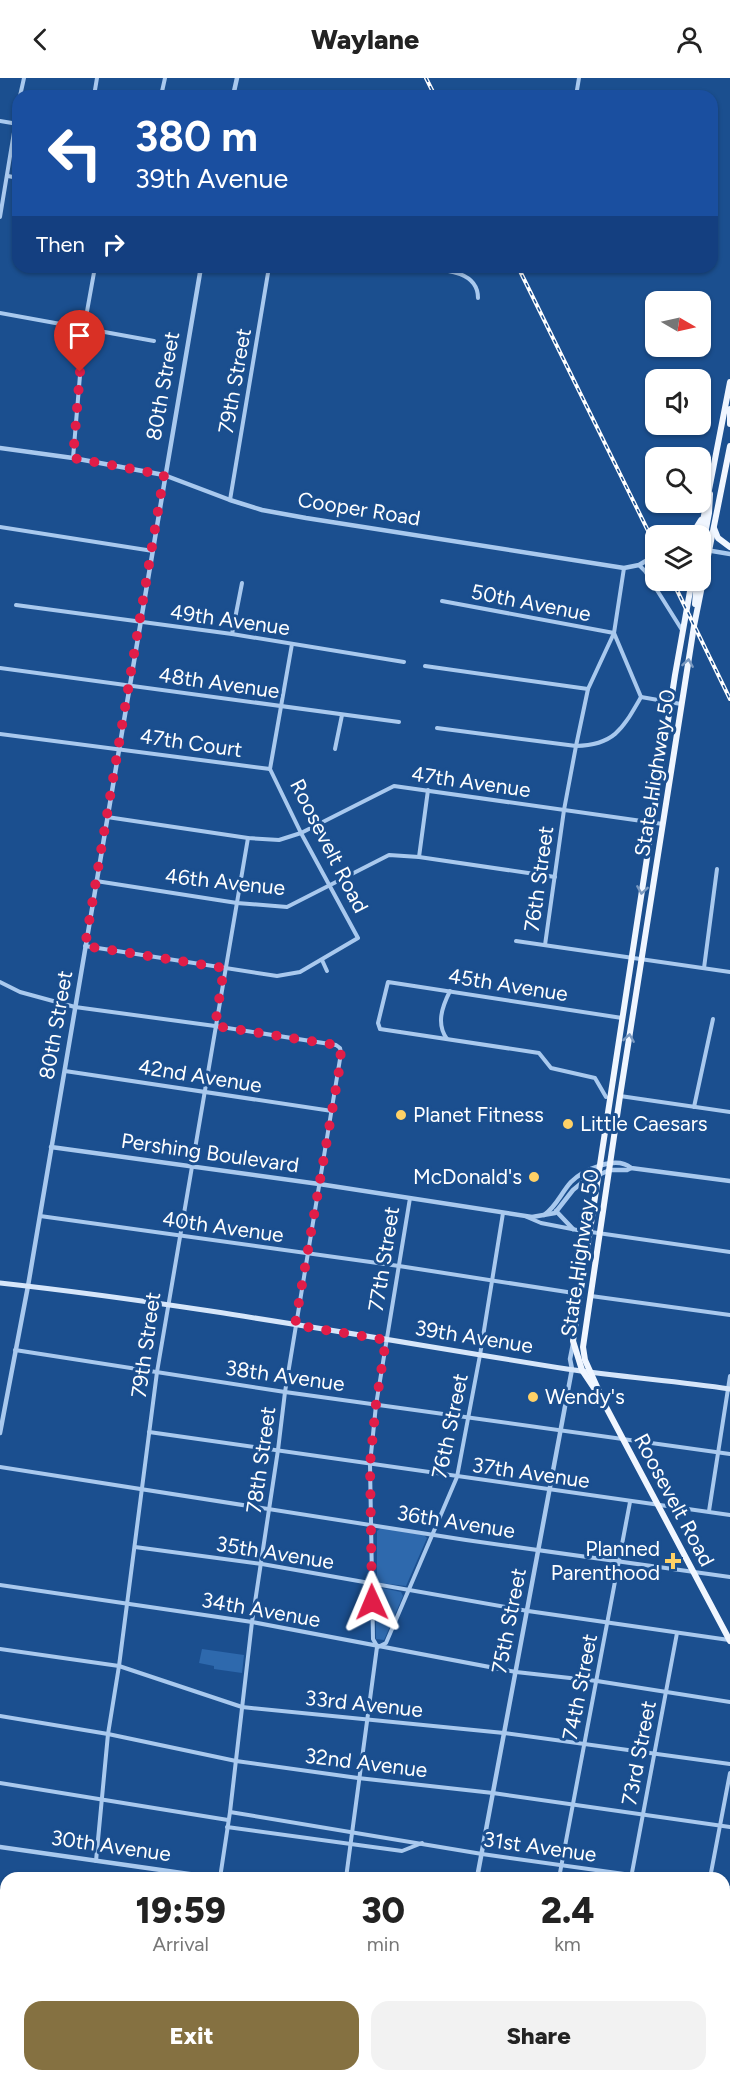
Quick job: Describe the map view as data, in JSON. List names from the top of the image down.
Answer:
{
  "streets": {
    "main road": ["State Highway 50", "Roosevelt Road", "39th Avenue"],
    "street": [
      "79th Street",
      "80th Street",
      "Cooper Road",
      "50th Avenue",
      "49th Avenue",
      "48th Avenue",
      "47th Court",
      "47th Avenue",
      "76th Street",
      "46th Avenue",
      "45th Avenue",
      "42nd Avenue",
      "Pershing Boulevard",
      "40th Avenue",
      "77th Street",
      "38th Avenue",
      "78th Street",
      "37th Avenue",
      "36th Avenue",
      "35th Avenue",
      "34th Avenue",
      "75th Street",
      "74th Street",
      "33rd Avenue",
      "73rd Street",
      "32nd Avenue",
      "30th Avenue",
      "31st Avenue"
    ]
  },
  "crossings": [
    ["79th Street", "Cooper Road"],
    ["79th Street", "47th Avenue"],
    ["79th Street", "46th Avenue"],
    ["79th Street", "42nd Avenue"],
    ["79th Street", "Pershing Boulevard"],
    ["79th Street", "40th Avenue"],
    ["79th Street", "39th Avenue"],
    ["79th Street", "38th Avenue"],
    ["79th Street", "78th Street"],
    ["79th Street", "37th Avenue"],
    ["79th Street", "36th Avenue"],
    ["79th Street", "35th Avenue"],
    ["79th Street", "34th Avenue"],
    ["79th Street", "33rd Avenue"],
    ["79th Street", "32nd Avenue"],
    ["79th Street", "30th Avenue"],
    ["80th Street", "Cooper Road"],
    ["80th Street", "49th Avenue"],
    ["80th Street", "48th Avenue"],
    ["80th Street", "47th Court"],
    ["80th Street", "47th Avenue"],
    ["80th Street", "46th Avenue"],
    ["80th Street", "42nd Avenue"],
    ["80th Street", "Pershing Boulevard"],
    ["80th Street", "40th Avenue"],
    ["80th Street", "39th Avenue"],
    ["80th Street", "38th Avenue"],
    ["Cooper Road", "76th Street"],
    ["50th Avenue", "76th Street"],
    ["47th Court", "Roosevelt Road"],
    ["State Highway 50", "47th Avenue"],
    ["State Highway 50", "Roosevelt Road"],
    ["State Highway 50", "45th Avenue"],
    ["State Highway 50", "40th Avenue"],
    ["State Highway 50", "39th Avenue"],
    ["State Highway 50", "75th Street"],
    ["47th Avenue", "Roosevelt Road"],
    ["47th Avenue", "76th Street"],
    ["Roosevelt Road", "46th Avenue"],
    ["Roosevelt Road", "38th Avenue"],
    ["Roosevelt Road", "37th Avenue"],
    ["Roosevelt Road", "36th Avenue"],
    ["Roosevelt Road", "35th Avenue"],
    ["76th Street", "46th Avenue"],
    ["76th Street", "Pershing Boulevard"],
    ["76th Street", "40th Avenue"],
    ["76th Street", "77th Street"],
    ["76th Street", "39th Avenue"],
    ["76th Street", "38th Avenue"],
    ["76th Street", "37th Avenue"],
    ["76th Street", "36th Avenue"],
    ["76th Street", "35th Avenue"],
    ["76th Street", "34th Avenue"],
    ["76th Street", "33rd Avenue"],
    ["76th Street", "32nd Avenue"],
    ["76th Street", "31st Avenue"],
    ["42nd Avenue", "78th Street"],
    ["Pershing Boulevard", "77th Street"],
    ["Pershing Boulevard", "78th Street"],
    ["40th Avenue", "77th Street"],
    ["40th Avenue", "78th Street"],
    ["77th Street", "39th Avenue"],
    ["77th Street", "38th Avenue"],
    ["77th Street", "37th Avenue"],
    ["77th Street", "36th Avenue"],
    ["77th Street", "35th Avenue"],
    ["77th Street", "34th Avenue"],
    ["39th Avenue", "78th Street"],
    ["39th Avenue", "75th Street"],
    ["38th Avenue", "78th Street"],
    ["38th Avenue", "75th Street"],
    ["78th Street", "37th Avenue"],
    ["78th Street", "36th Avenue"],
    ["78th Street", "35th Avenue"],
    ["78th Street", "34th Avenue"],
    ["78th Street", "33rd Avenue"],
    ["78th Street", "32nd Avenue"],
    ["78th Street", "31st Avenue"],
    ["37th Avenue", "75th Street"],
    ["37th Avenue", "74th Street"],
    ["36th Avenue", "75th Street"],
    ["36th Avenue", "74th Street"],
    ["35th Avenue", "75th Street"],
    ["35th Avenue", "74th Street"],
    ["35th Avenue", "73rd Street"],
    ["34th Avenue", "75th Street"],
    ["34th Avenue", "74th Street"],
    ["34th Avenue", "73rd Street"],
    ["75th Street", "33rd Avenue"],
    ["75th Street", "32nd Avenue"],
    ["75th Street", "31st Avenue"],
    ["74th Street", "33rd Avenue"],
    ["74th Street", "32nd Avenue"],
    ["74th Street", "31st Avenue"],
    ["33rd Avenue", "73rd Street"],
    ["73rd Street", "32nd Avenue"]
  ],
  "places": {
    "other": [
      "Planet Fitness",
      "Little Caesars",
      "McDonald's",
      "Wendy's"
    ],
    "health": ["Planned Parenthood"]
  },
  "north": "right",
  "page": {
    "header": "Waylane",
    "turn": ["380 m", "39th Avenue"],
    "then": "Then",
    "eta": [
      "19:59",
      "Arrival",
      "30",
      "min",
      "2.4",
      "km"
    ],
    "buttons": ["Exit", "Share"]
  }
}
